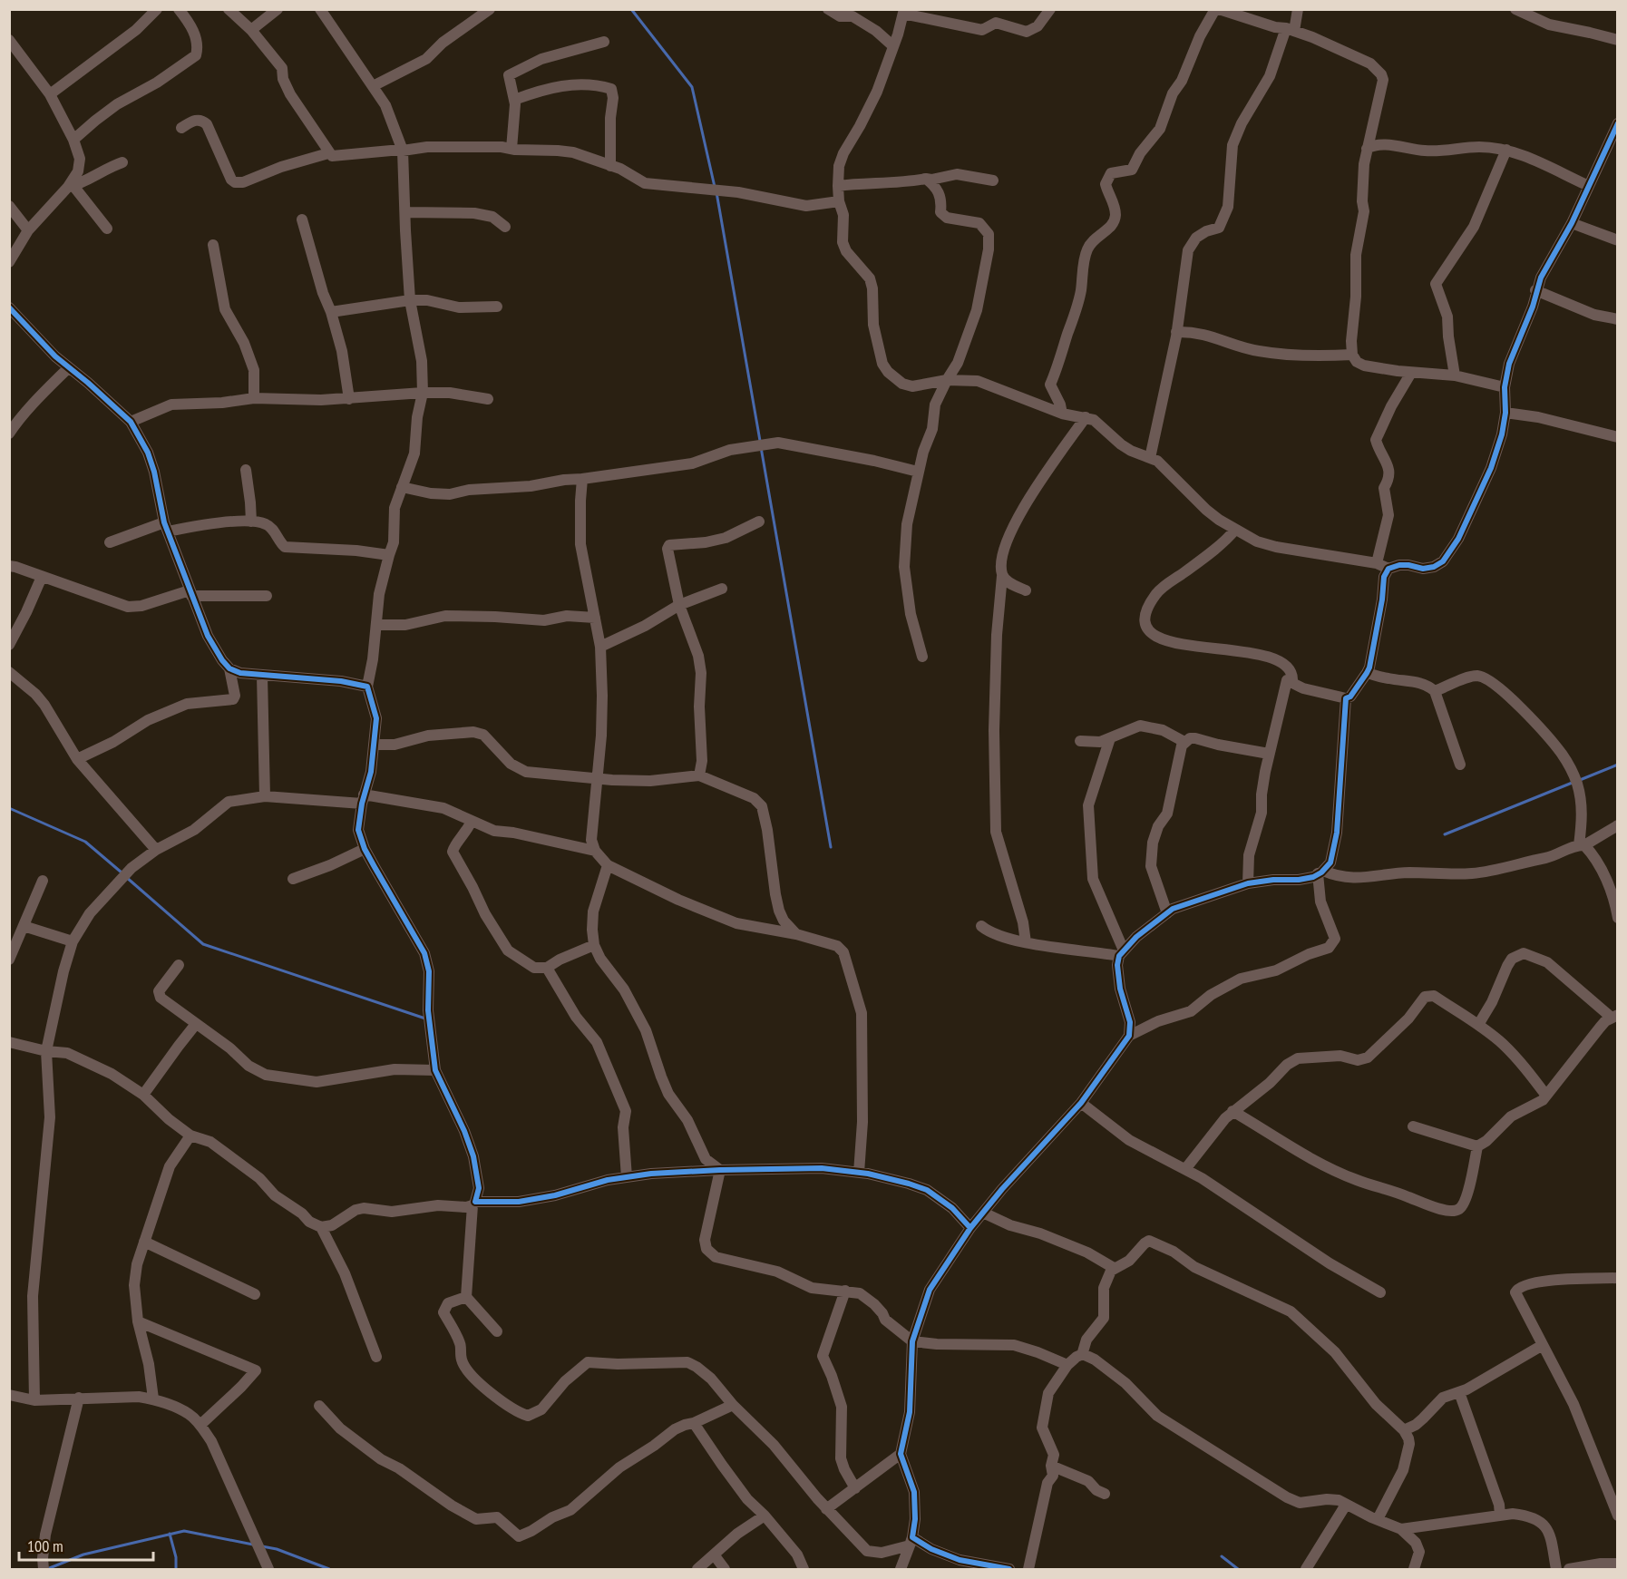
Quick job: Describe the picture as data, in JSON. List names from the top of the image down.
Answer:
{
  "scale_bar": "100 m"
}
